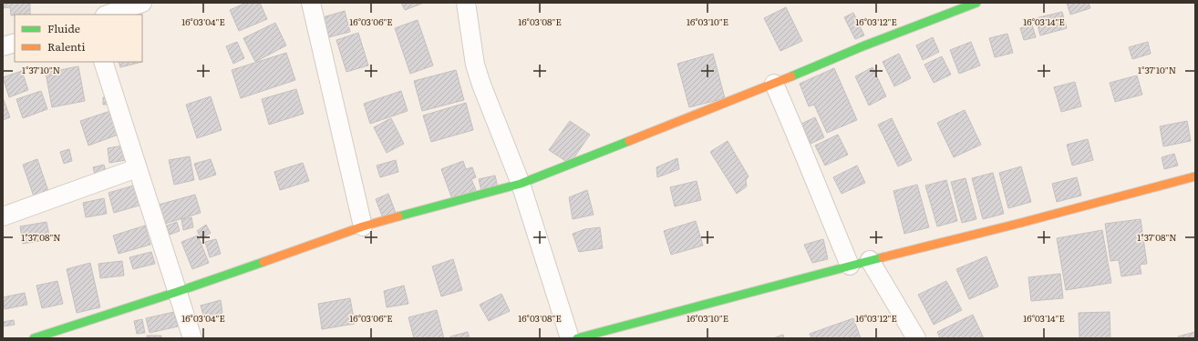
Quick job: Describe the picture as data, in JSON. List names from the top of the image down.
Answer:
{
  "legend": ["Fluide", "Ralenti"],
  "coordinates": [
    "16°03'04\"E",
    "16°03'06\"E",
    "16°03'08\"E",
    "16°03'10\"E",
    "16°03'12\"E",
    "16°03'14\"E",
    "1°37'10\"N",
    "1°37'08\"N"
  ]
}
